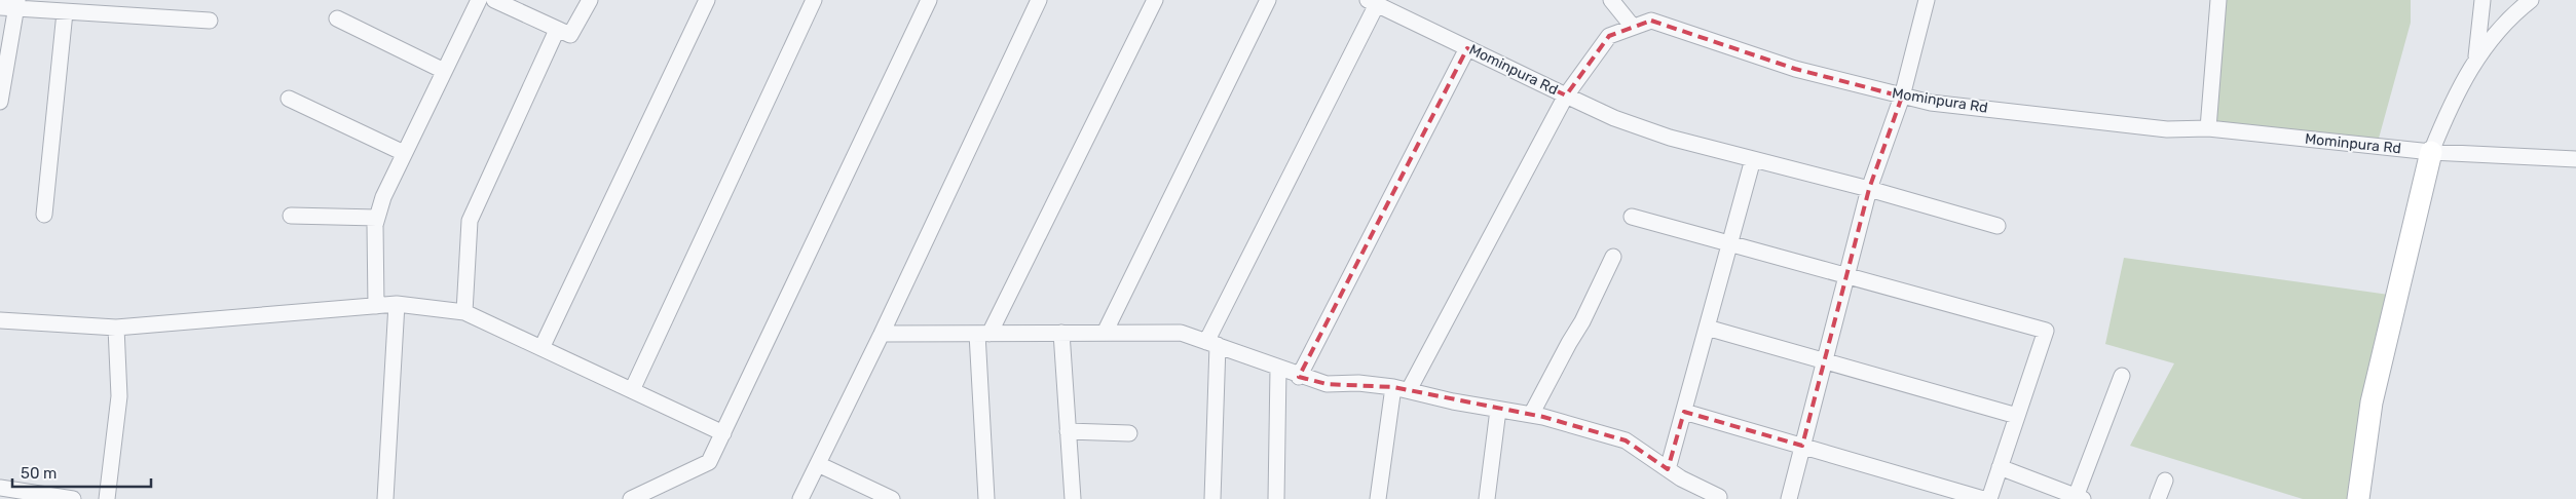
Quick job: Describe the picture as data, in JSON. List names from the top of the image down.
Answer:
{
  "streets": {
    "street": ["Mominpura Rd"]
  },
  "scale_bar": "50 m"
}
